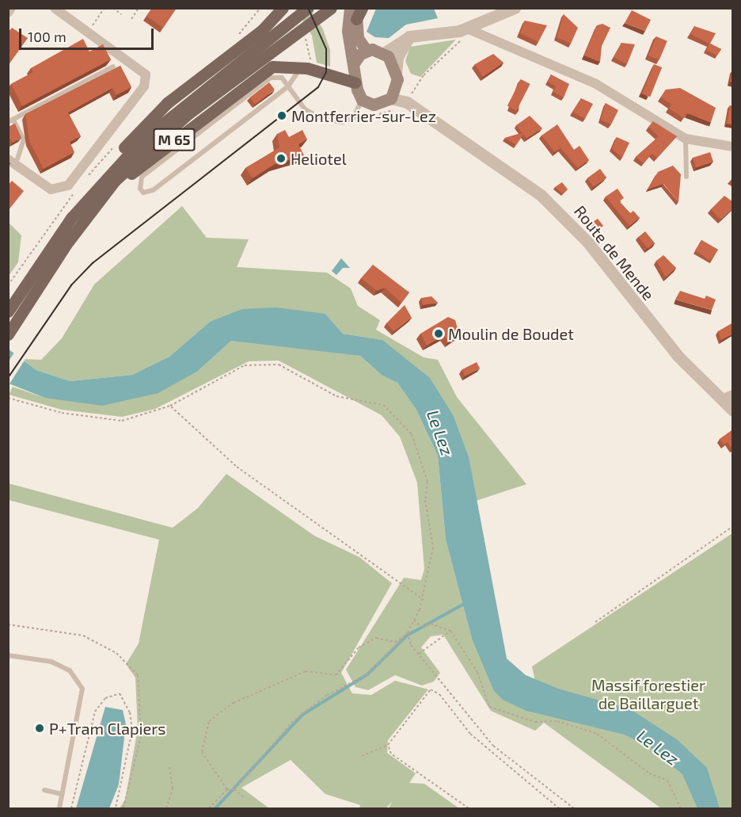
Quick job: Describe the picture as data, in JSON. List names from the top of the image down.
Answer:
{
  "streets": {
    "main road": ["M 65"],
    "street": ["Route de Mende"]
  },
  "water": ["Le Lez"],
  "parks": ["Massif forestier de Baillarguet"],
  "places": [
    "Montferrier-sur-Lez",
    "Heliotel",
    "Moulin de Boudet",
    "P+Tram Clapiers"
  ],
  "scale_bar": "100 m"
}
